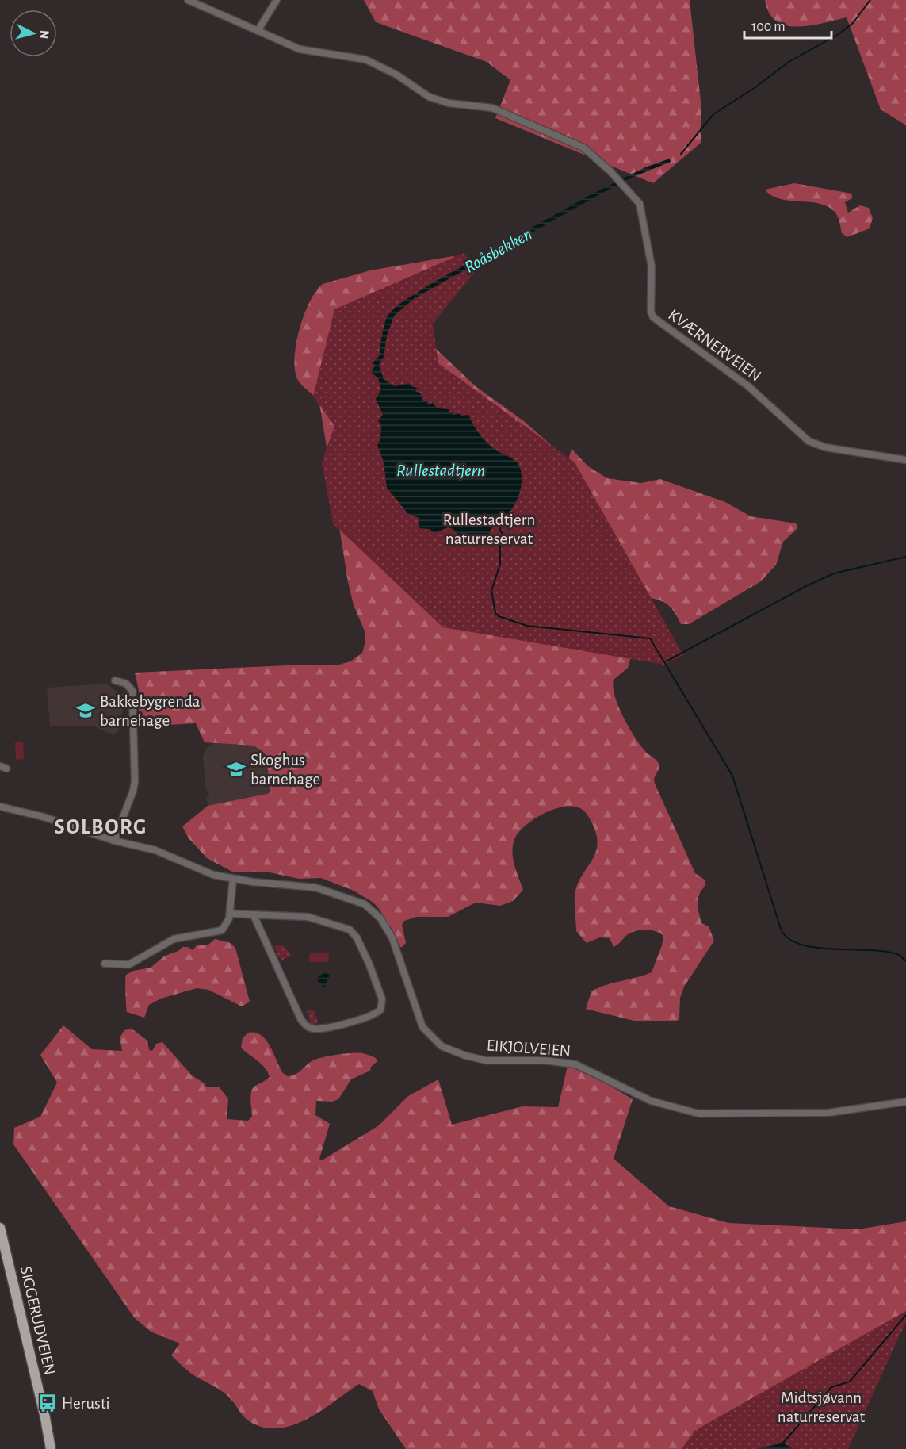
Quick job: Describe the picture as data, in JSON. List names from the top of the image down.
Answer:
{
  "streets": {
    "main road": ["SIGGERUDVEIEN"],
    "street": ["KVÆRNERVEIEN", "EIKJOLVEIEN"]
  },
  "districts": ["SOLBORG"],
  "water": ["Roåsbekken", "Rullestadtjern"],
  "parks": ["Rullestadtjern naturreservat", "Midtsjøvann naturreservat"],
  "places": {
    "school or university": ["Bakkebygrenda barnehage", "Skoghus barnehage"],
    "bus stop": ["Herusti"]
  },
  "scale_bar": "100 m",
  "north": "right"
}
